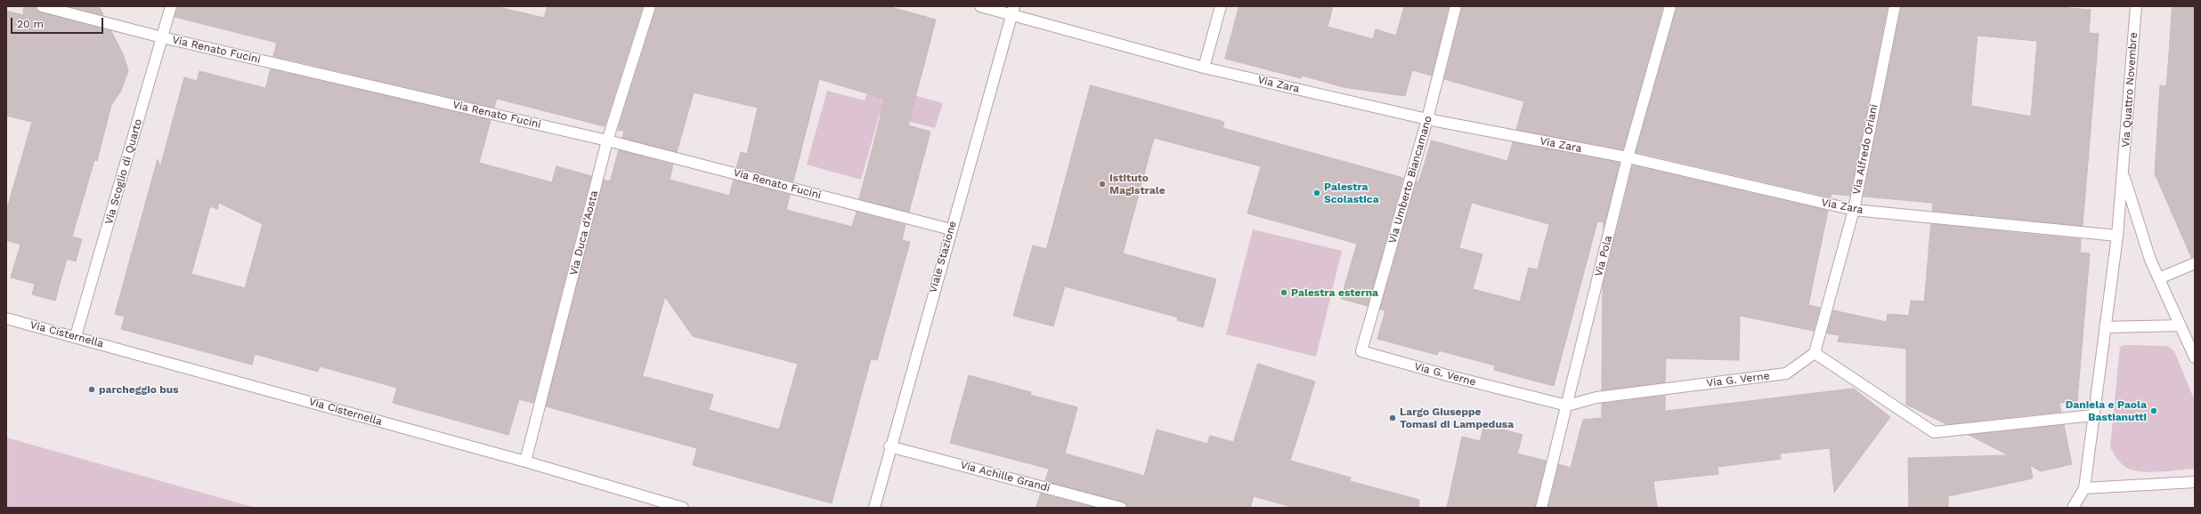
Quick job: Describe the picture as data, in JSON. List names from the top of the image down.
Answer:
{
  "streets": {
    "street": [
      "Via Renato Fucini",
      "Via Zara",
      "Via Quattro Novembre",
      "Via Alfredo Oriani",
      "Via Scoglio di Quarto",
      "Via Umberto Biancamano",
      "Via Duca d'Aosta",
      "Via Pola",
      "Viale Stazione",
      "Via Cisternella",
      "Via G. Verne",
      "Via Achille Grandi"
    ]
  },
  "crossings": [
    ["Via Renato Fucini", "Via Scoglio di Quarto"],
    ["Via Renato Fucini", "Via Duca d'Aosta"],
    ["Via Renato Fucini", "Viale Stazione"],
    ["Via Zara", "Via Quattro Novembre"],
    ["Via Zara", "Via Alfredo Oriani"],
    ["Via Zara", "Via Umberto Biancamano"],
    ["Via Zara", "Via Pola"],
    ["Via Zara", "Viale Stazione"],
    ["Via Alfredo Oriani", "Via G. Verne"],
    ["Via Scoglio di Quarto", "Via Cisternella"],
    ["Via Umberto Biancamano", "Via G. Verne"],
    ["Via Duca d'Aosta", "Via Cisternella"],
    ["Via Pola", "Via G. Verne"],
    ["Viale Stazione", "Via Achille Grandi"]
  ],
  "places": [
    "Istituto Magistrale",
    "Palestra Scolastica",
    "Palestra esterna",
    "parcheggio bus",
    "Daniela e Paola Bastianutti",
    "Largo Giuseppe Tomasi di Lampedusa"
  ],
  "scale_bar": "20 m"
}
